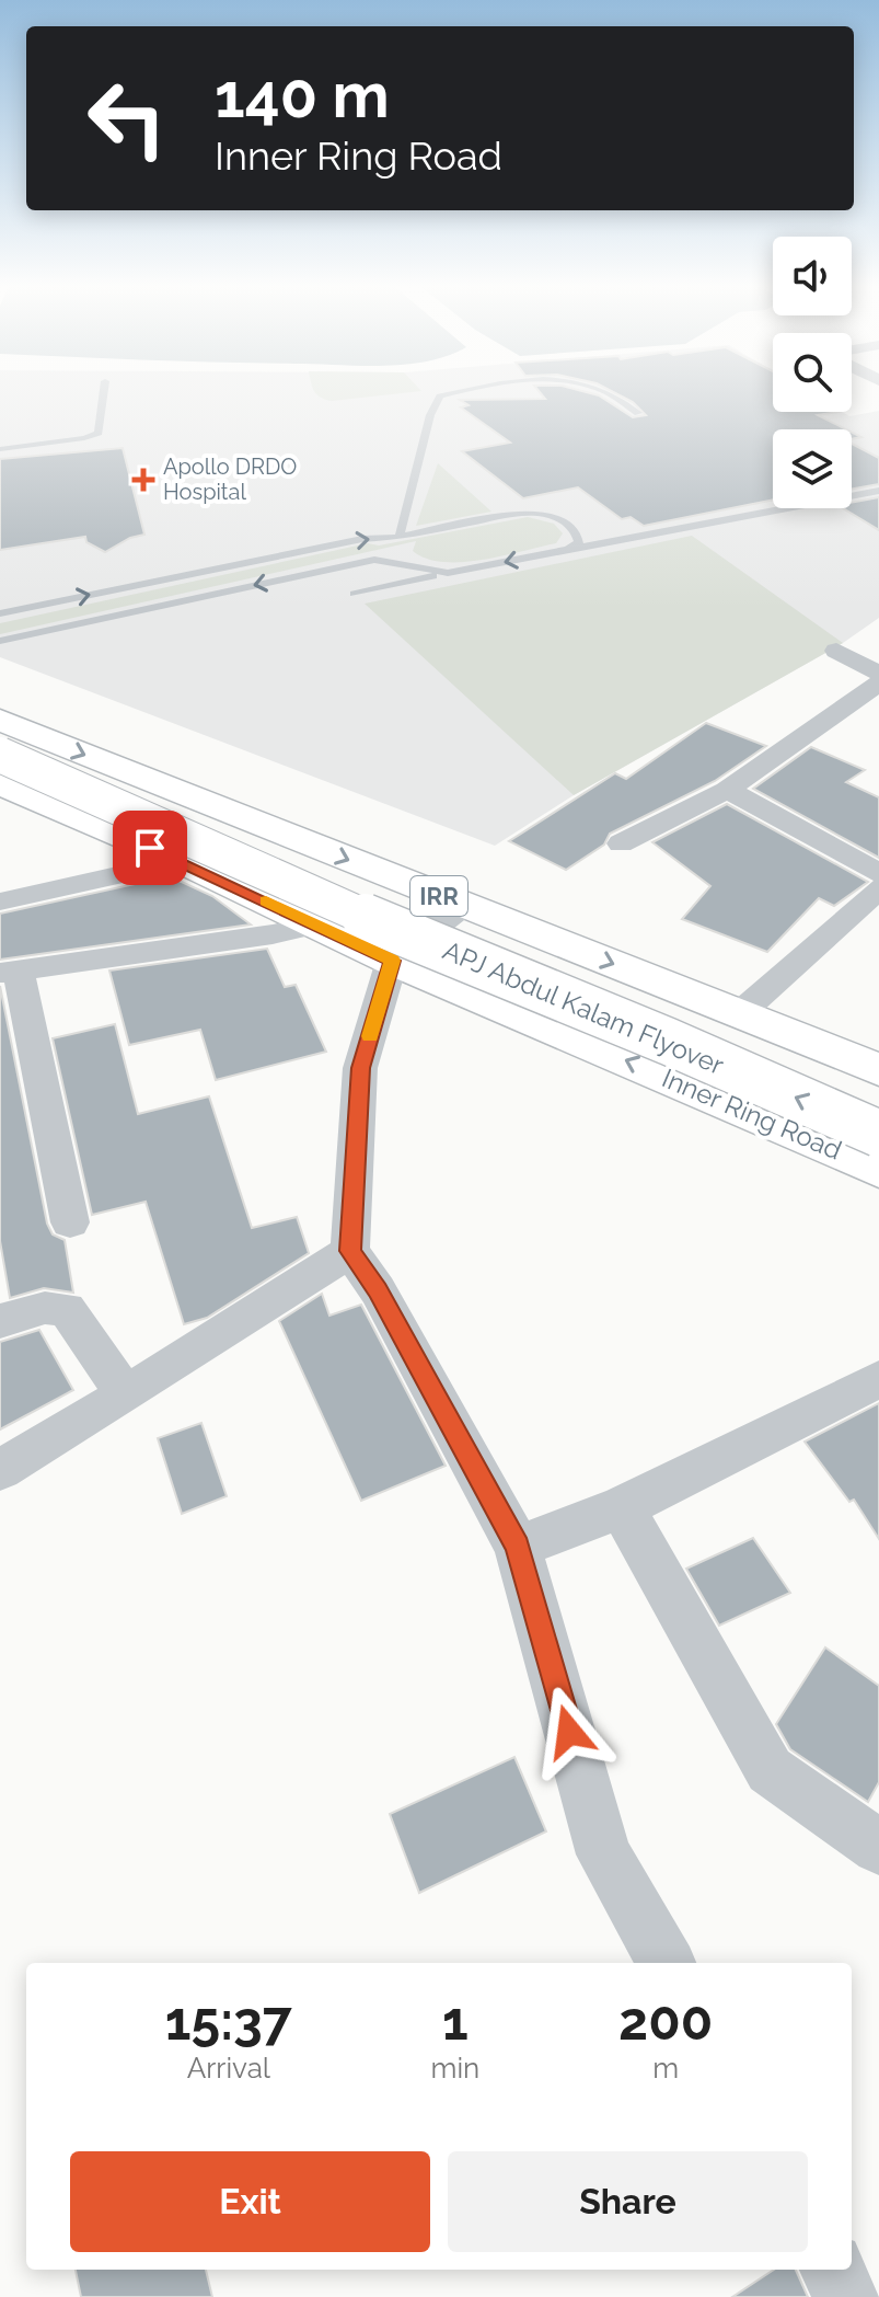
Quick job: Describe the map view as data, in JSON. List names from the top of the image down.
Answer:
{
  "streets": {
    "main road": ["IRR", "APJ Abdul Kalam Flyover", "Inner Ring Road"]
  },
  "places": {
    "health": ["Apollo DRDO Hospital"]
  },
  "page": {
    "turn": ["140 m", "Inner Ring Road"],
    "eta": [
      "15:37",
      "Arrival",
      "1",
      "min",
      "200",
      "m"
    ],
    "buttons": ["Exit", "Share"]
  }
}
